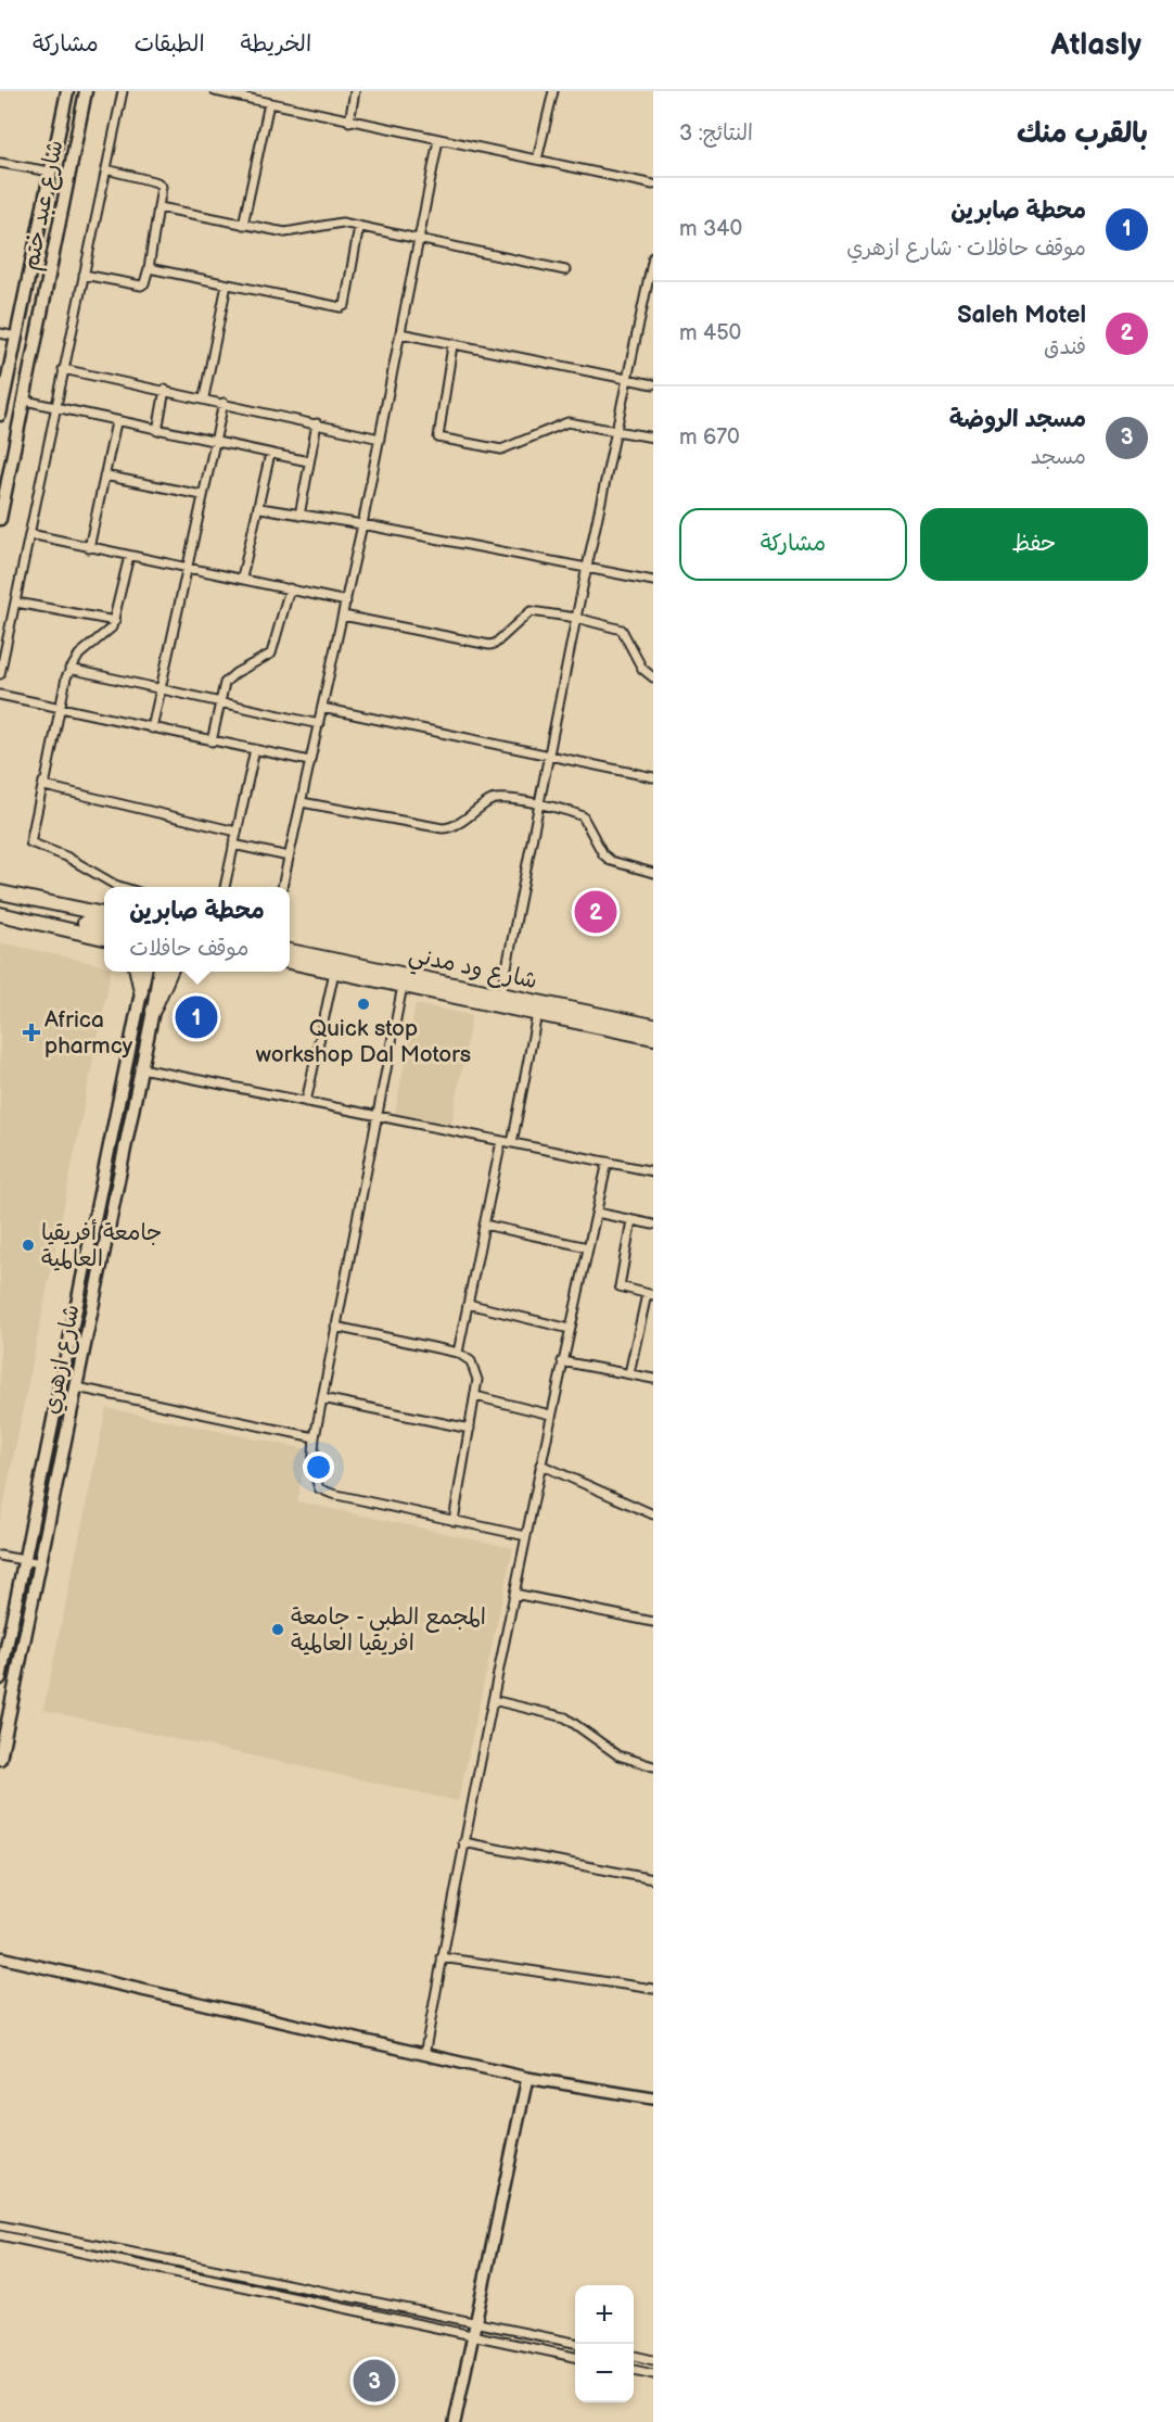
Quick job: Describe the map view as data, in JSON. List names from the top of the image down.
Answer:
{
  "streets": {
    "highway": ["شارع ود مدني"],
    "main road": ["شارع عبد ختم", "شارع ازهري"]
  },
  "places": {
    "other": ["Quick stop workshop Dal Motors", "جامعة أفريقيا العالمية", "المجمع الطبي - جامعة افريقيا العالمية"],
    "health": ["Africa pharmcy"]
  },
  "page": {
    "header": "Atlasly",
    "nav": ["الخريطة", "الطبقات", "مشاركة"],
    "heading": ["بالقرب منك", "النتائج: 3"],
    "list": [
      {
        "mark": "1",
        "name": "محطة صابرين",
        "note": "موقف حافلات · شارع ازهري",
        "value": "340 m"
      },
      {
        "mark": "2",
        "name": "Saleh Motel",
        "note": "فندق",
        "value": "450 m"
      },
      {
        "mark": "3",
        "name": "مسجد الروضة",
        "note": "مسجد",
        "value": "670 m"
      }
    ],
    "buttons": ["حفظ", "مشاركة"],
    "popup": ["محطة صابرين", "موقف حافلات"],
    "pins": ["2", "1", "3"],
    "map_buttons": ["+", "−"]
  }
}
